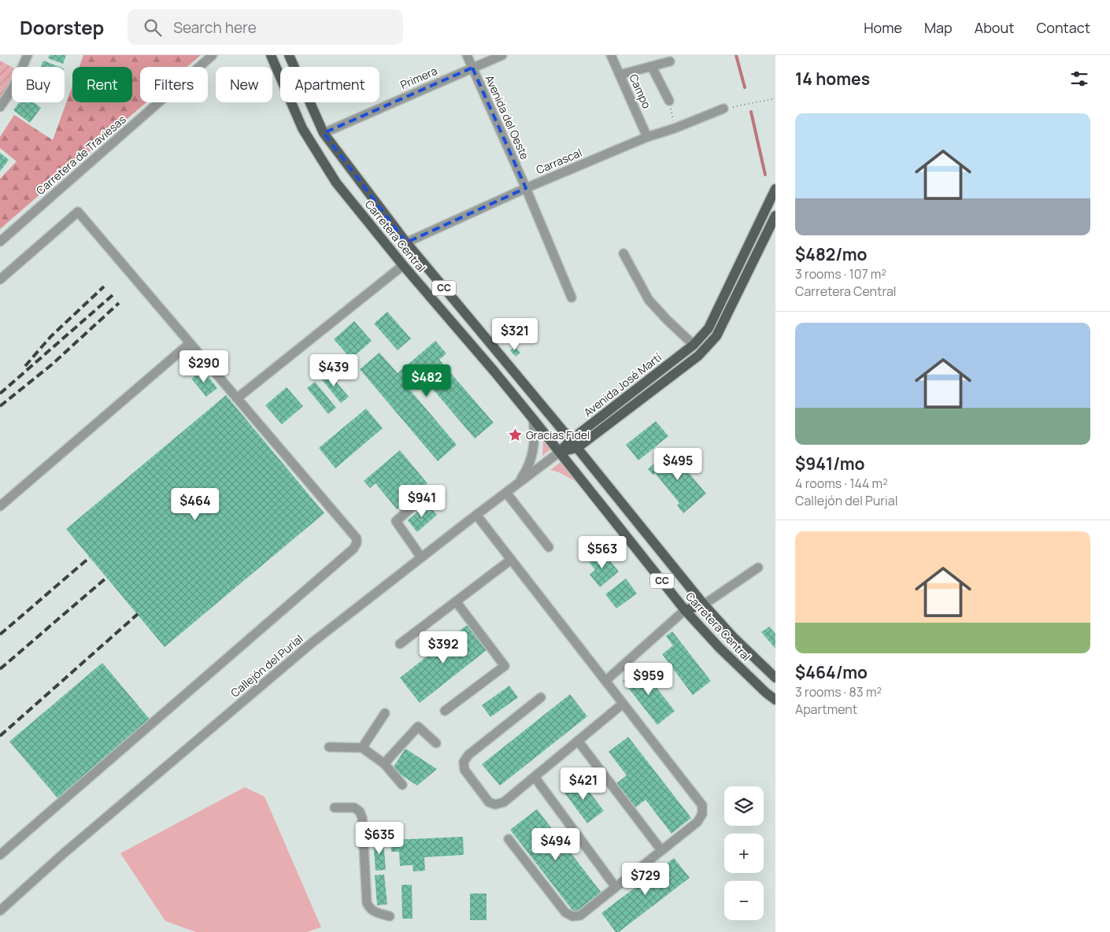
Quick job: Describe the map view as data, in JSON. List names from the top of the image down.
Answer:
{
  "streets": {
    "main road": ["Carretera Central", "CC", "Avenida José Martí"],
    "street": [
      "Primera",
      "Campo",
      "Avenida del Oeste",
      "Carretera de Traviesas",
      "Carrascal",
      "Callejón del Purial"
    ]
  },
  "crossings": [
    ["Primera", "Avenida del Oeste"],
    ["Primera", "Carretera Central"],
    ["Campo", "Carrascal"],
    ["Avenida del Oeste", "Carrascal"],
    ["Carrascal", "Carretera Central"],
    ["Carretera Central", "Avenida José Martí"],
    ["Carretera Central", "Callejón del Purial"],
    ["Avenida José Martí", "Callejón del Purial"]
  ],
  "places": {
    "place": ["Gracias Fidel"]
  },
  "page": {
    "header": "Doorstep",
    "search": "Search here",
    "nav": [
      "Home",
      "Map",
      "About",
      "Contact"
    ],
    "heading": "14 homes",
    "chip": [
      "Buy",
      "Rent",
      "Filters",
      "New",
      "Apartment"
    ],
    "list": [
      {
        "name": "$482/mo",
        "note": "3 rooms · 107 m² · Carretera Central"
      },
      {
        "name": "$941/mo",
        "note": "4 rooms · 144 m² · Callejón del Purial"
      },
      {
        "name": "$464/mo",
        "note": "3 rooms · 83 m² · Apartment"
      }
    ],
    "price": [
      "$321",
      "$290",
      "$439",
      "$482",
      "$495",
      "$941",
      "$464",
      "$563",
      "$392",
      "$959",
      "$421",
      "$635",
      "$494",
      "$729"
    ],
    "map_buttons": ["+", "−"]
  }
}
